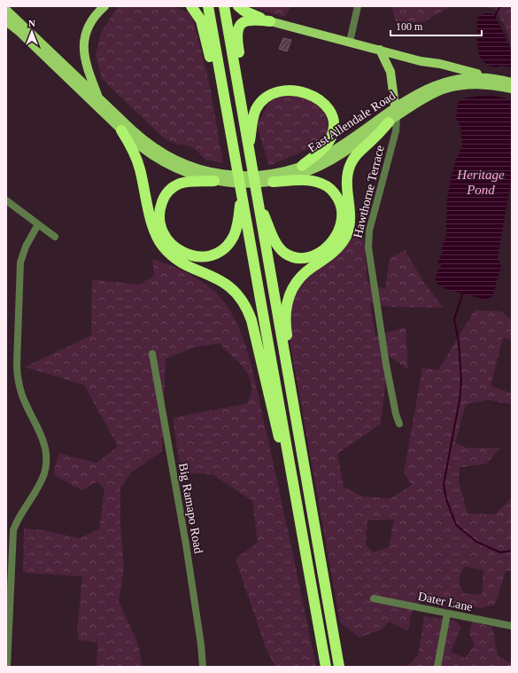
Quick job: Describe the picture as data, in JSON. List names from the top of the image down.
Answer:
{
  "streets": {
    "main road": ["East Allendale Road", "Hawthorne Terrace"],
    "street": ["Big Ramapo Road", "Dater Lane"]
  },
  "crossings": [
    ["East Allendale Road", "Hawthorne Terrace"]
  ],
  "water": ["Heritage Pond"],
  "scale_bar": "100 m",
  "north": "top"
}
